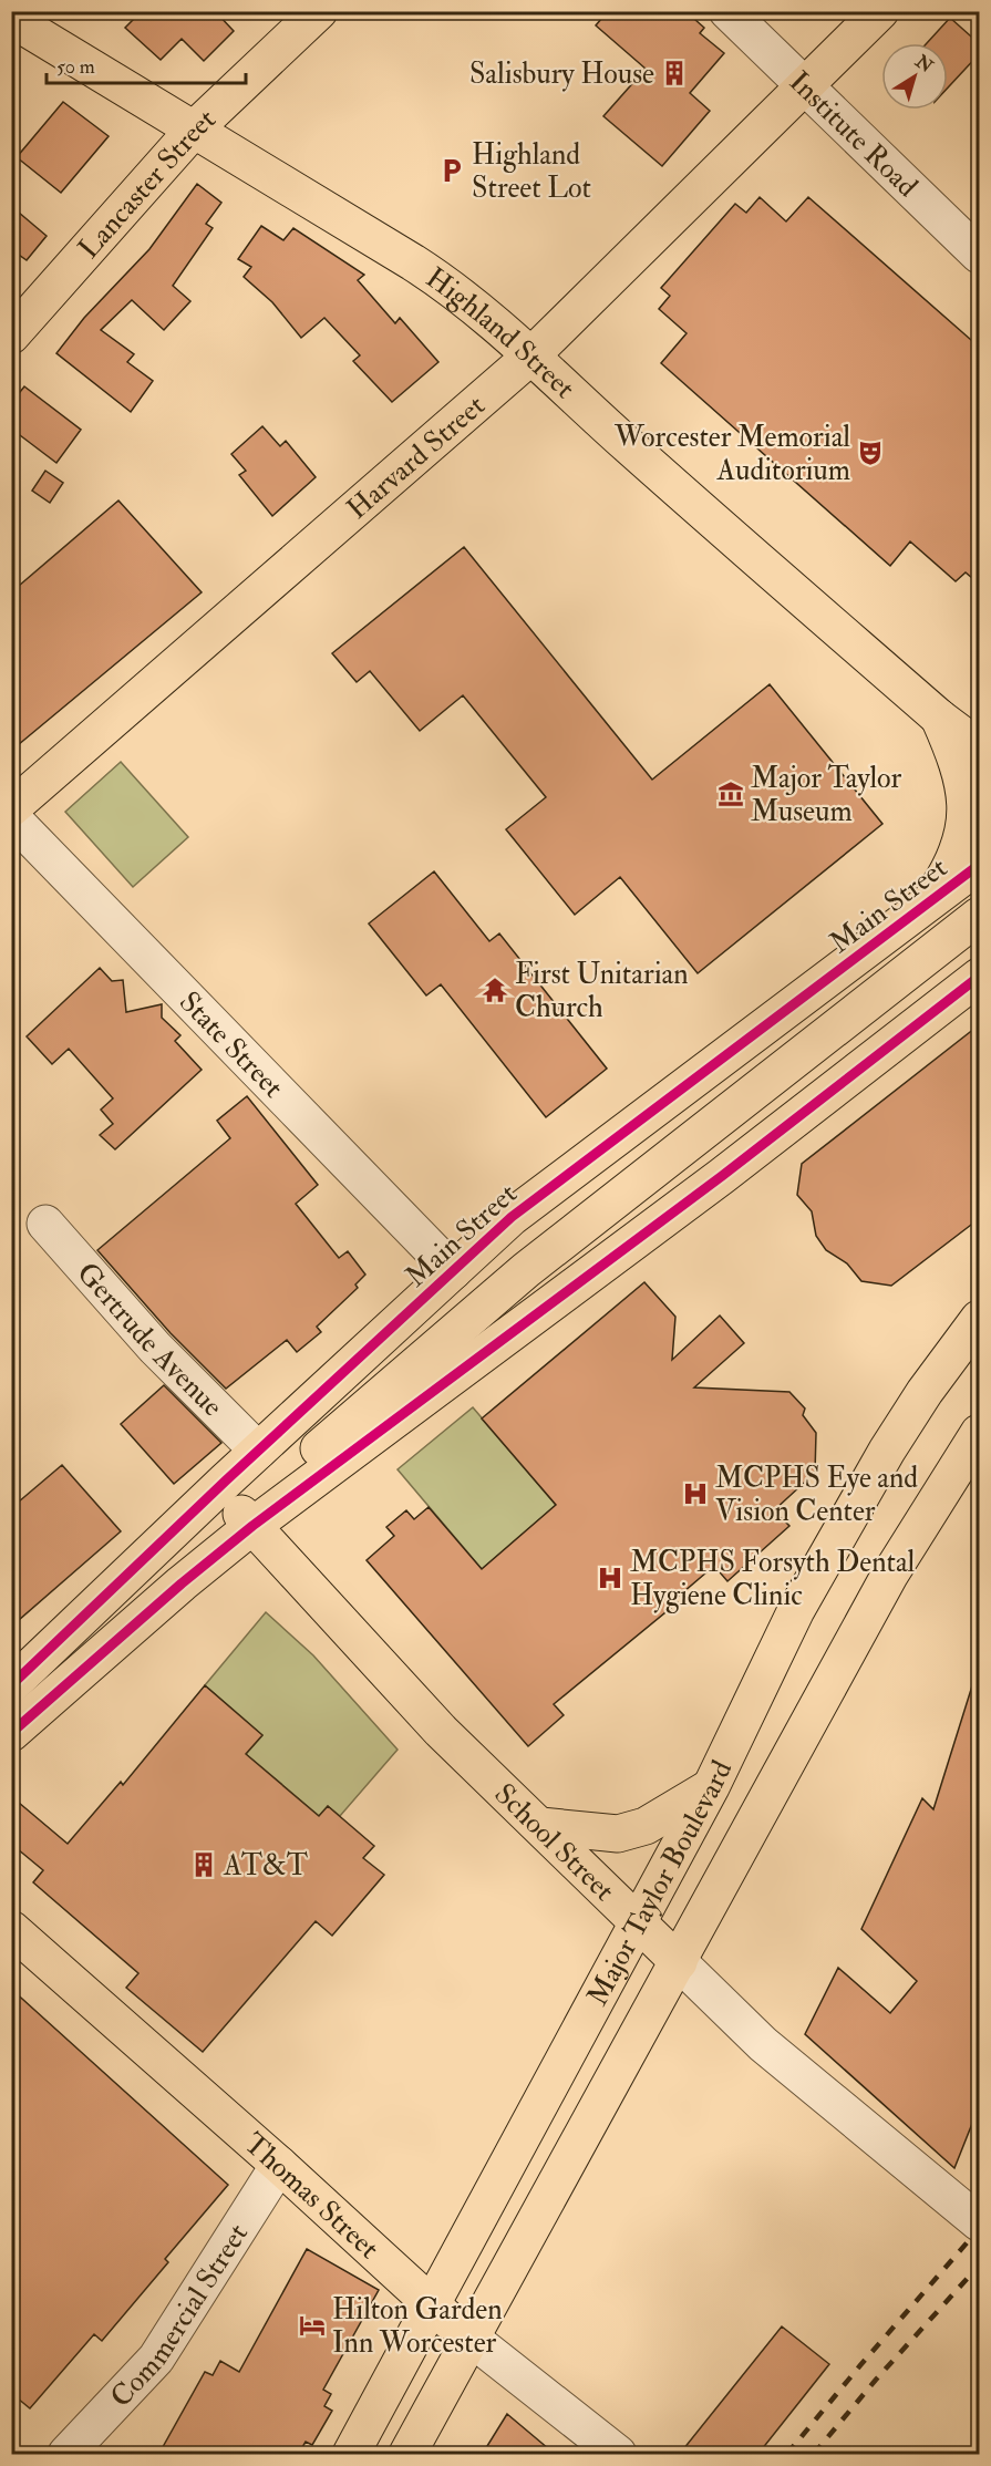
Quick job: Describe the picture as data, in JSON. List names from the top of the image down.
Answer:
{
  "streets": {
    "main road": [
      "Lancaster Street",
      "Highland Street",
      "Harvard Street",
      "Main Street",
      "School Street",
      "Major Taylor Boulevard",
      "Thomas Street"
    ],
    "street": [
      "Institute Road",
      "State Street",
      "Gertrude Avenue",
      "Commercial Street"
    ]
  },
  "crossings": [
    ["Institute Road", "Harvard Street"],
    ["Lancaster Street", "Highland Street"],
    ["Highland Street", "Harvard Street"],
    ["Main Street", "State Street"],
    ["Main Street", "Gertrude Avenue"],
    ["School Street", "Major Taylor Boulevard"],
    ["Major Taylor Boulevard", "Thomas Street"],
    ["Thomas Street", "Commercial Street"]
  ],
  "places": {
    "building": ["Salisbury House", "AT&T"],
    "parking": ["Highland Street Lot"],
    "theatre": ["Worcester Memorial Auditorium"],
    "museum": ["Major Taylor Museum"],
    "temple": ["First Unitarian Church"],
    "hospital": ["MCPHS Eye and Vision Center", "MCPHS Forsyth Dental Hygiene Clinic"],
    "hotel": ["Hilton Garden Inn Worcester"]
  },
  "scale_bar": "50 m",
  "north": "top right"
}
